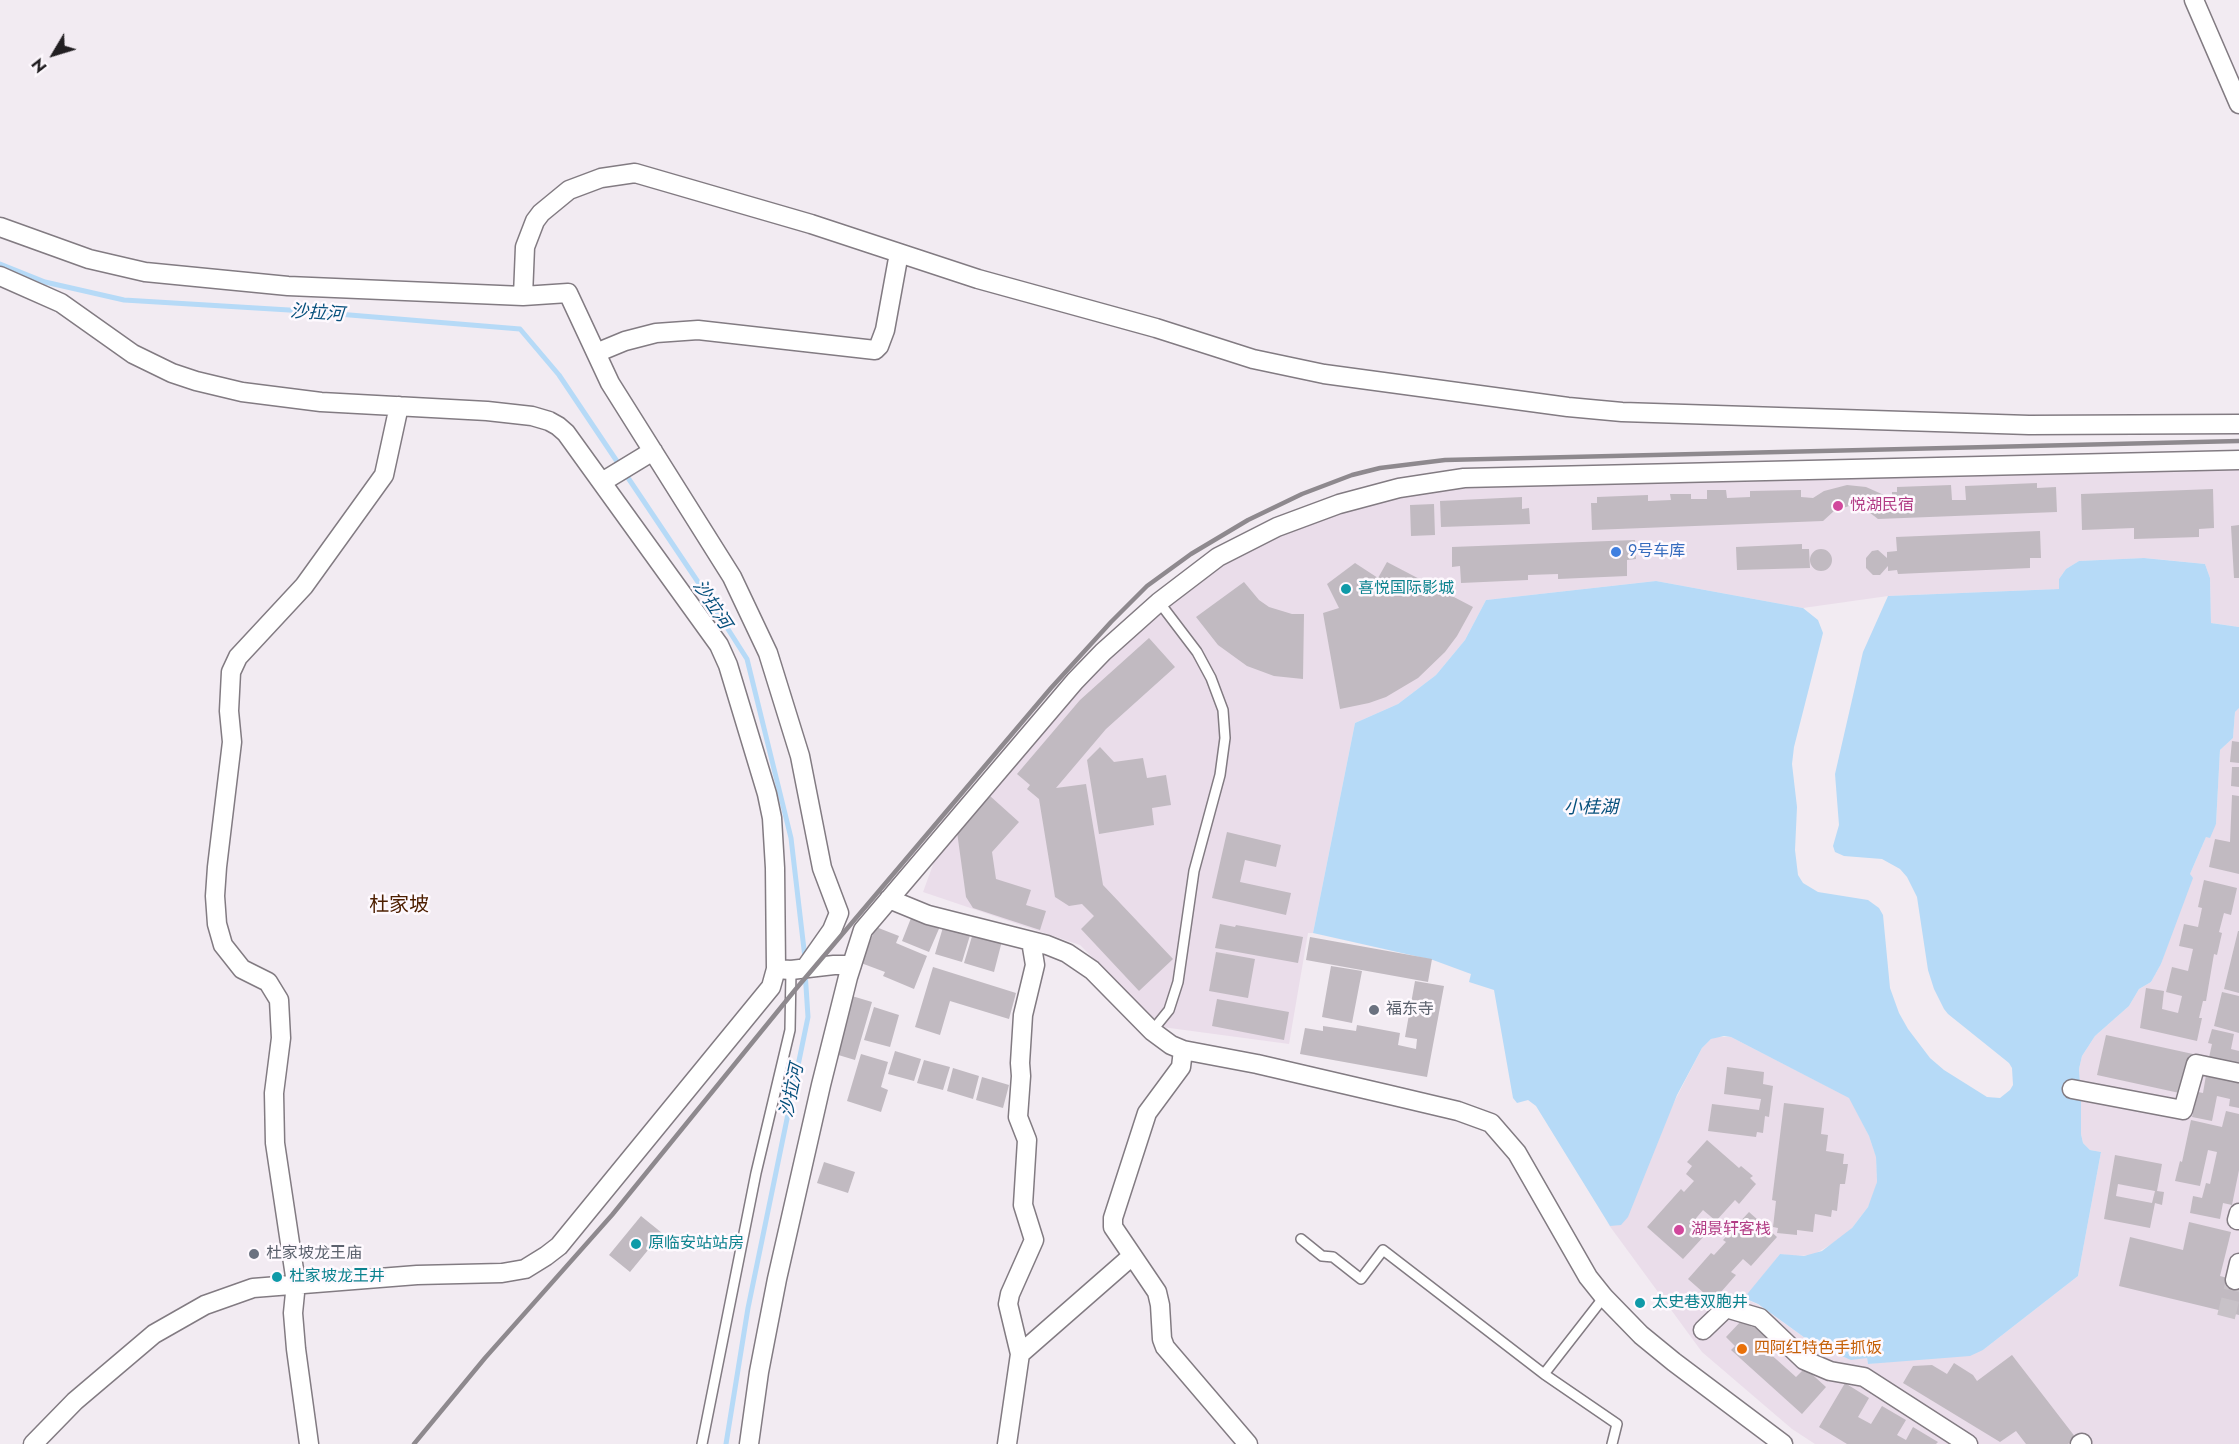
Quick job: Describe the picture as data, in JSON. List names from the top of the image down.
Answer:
{
  "districts": ["杜家坡"],
  "water": ["沙拉河", "小桂湖"],
  "places": [
    "悦湖民宿",
    "9号车库",
    "喜悦国际影城",
    "福东寺",
    "湖景轩客栈",
    "原临安站站房",
    "杜家坡龙王庙",
    "杜家坡龙王井",
    "太史巷双胞井",
    "四阿红特色手抓饭"
  ],
  "north": "bottom left"
}
